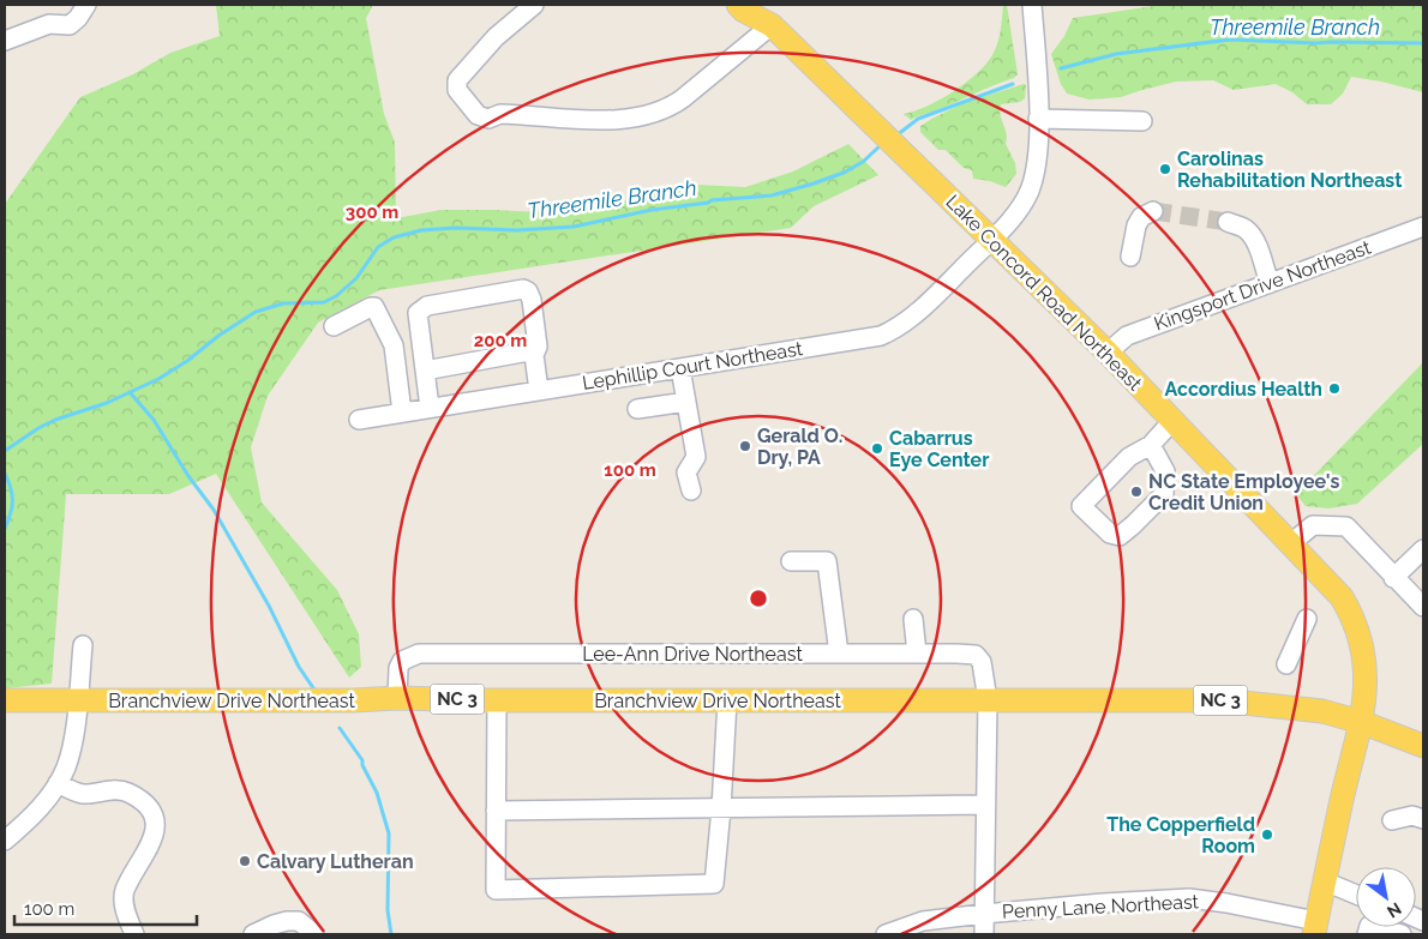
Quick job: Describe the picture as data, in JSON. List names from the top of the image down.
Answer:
{
  "streets": {
    "main road": ["Lake Concord Road Northeast", "NC 3", "Branchview Drive Northeast"],
    "street": [
      "Kingsport Drive Northeast",
      "Lephillip Court Northeast",
      "Lee-Ann Drive Northeast",
      "Penny Lane Northeast"
    ]
  },
  "crossings": [
    ["Kingsport Drive Northeast", "Lake Concord Road Northeast"],
    ["Lake Concord Road Northeast", "Lephillip Court Northeast"],
    ["Lake Concord Road Northeast", "Branchview Drive Northeast"],
    ["Lake Concord Road Northeast", "Penny Lane Northeast"],
    ["Lee-Ann Drive Northeast", "Branchview Drive Northeast"]
  ],
  "water": ["Threemile Branch"],
  "places": [
    "Carolinas Rehabilitation Northeast",
    "Accordius Health",
    "Gerald O. Dry, PA",
    "Cabarrus Eye Center",
    "NC State Employee's Credit Union",
    "The Copperfield Room",
    "Calvary Lutheran"
  ],
  "scale_bar": "100 m",
  "north": "bottom right",
  "rings": ["300 m", "200 m", "100 m"]
}
